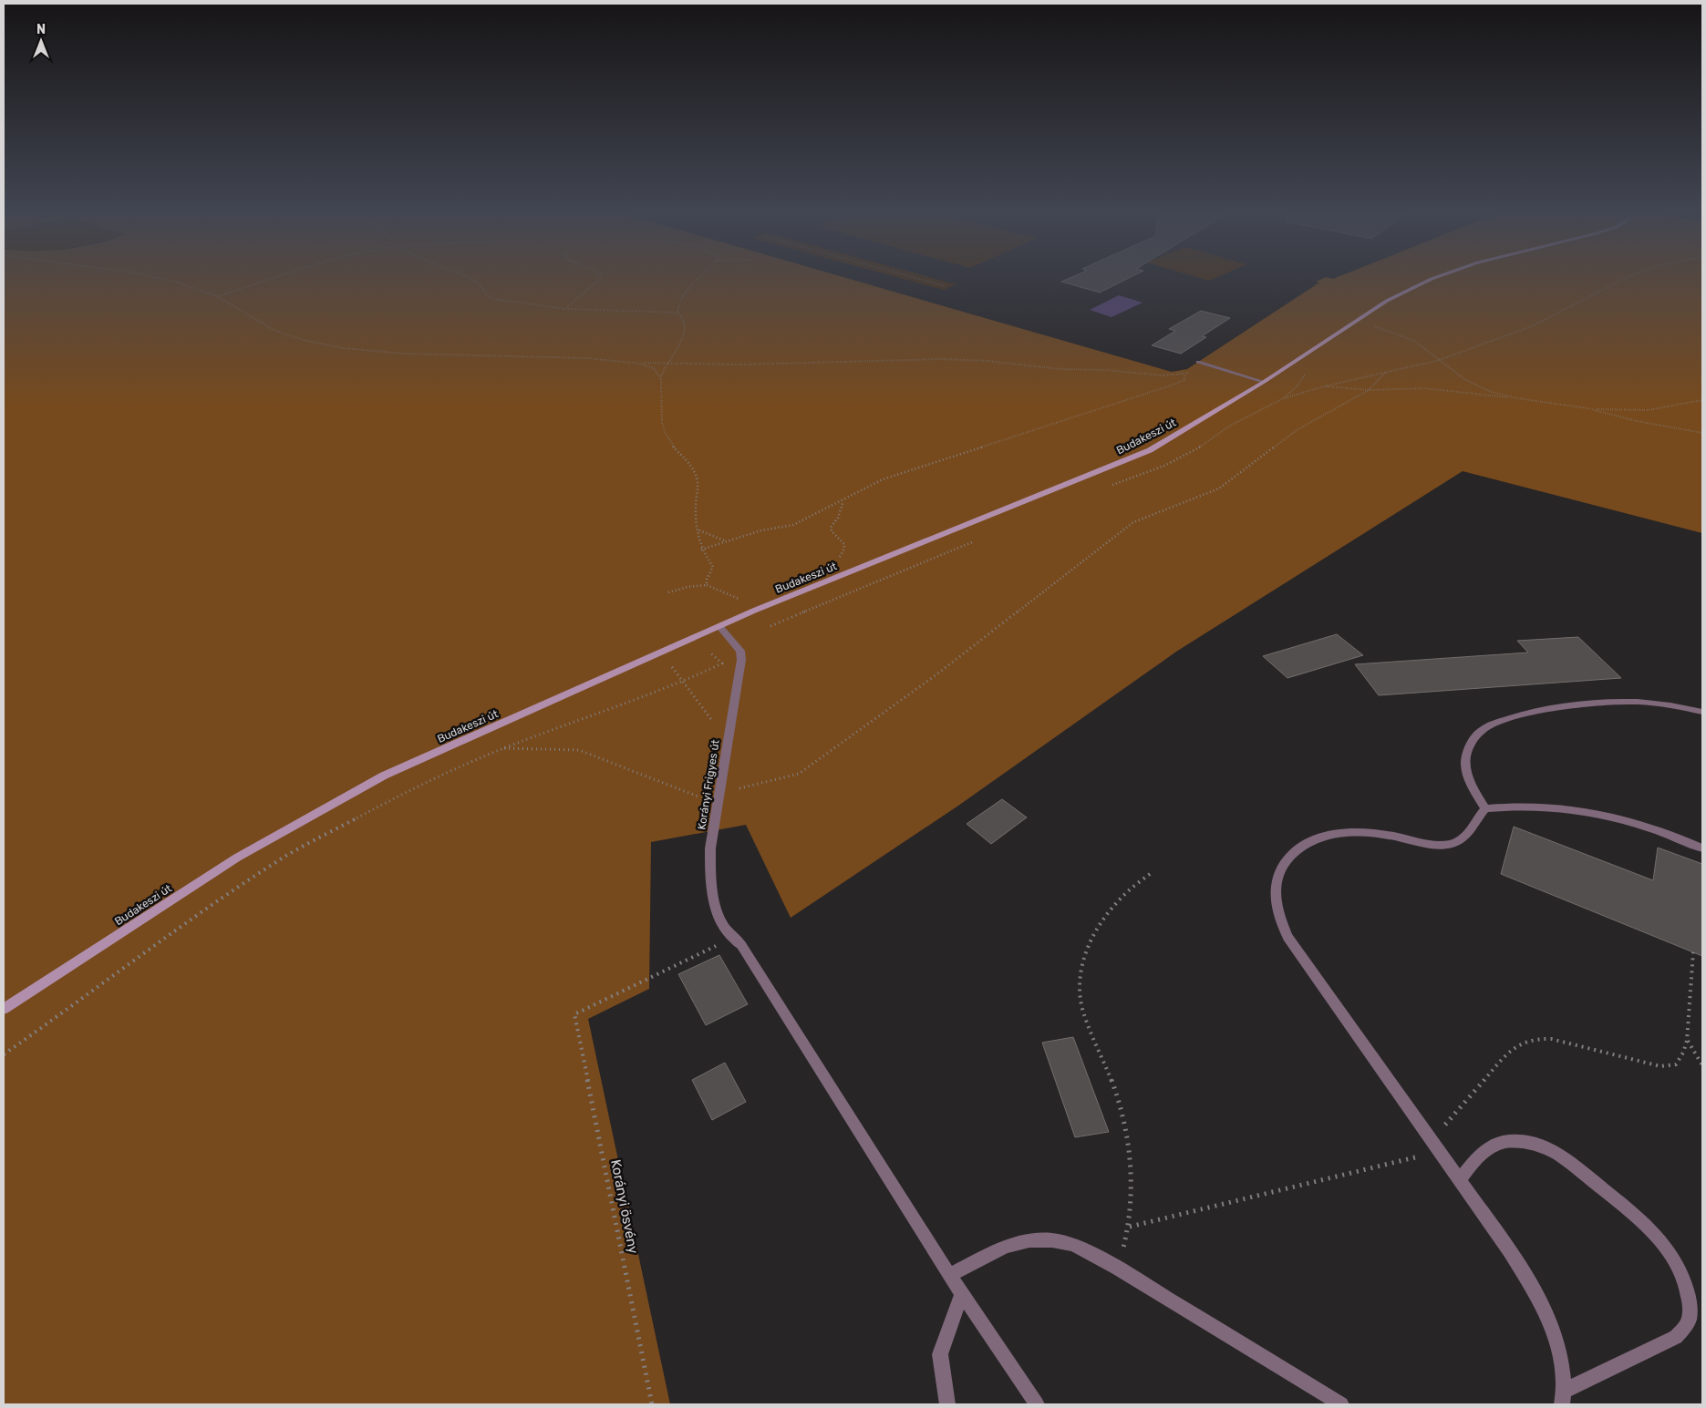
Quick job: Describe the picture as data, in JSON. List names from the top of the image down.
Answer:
{
  "streets": {
    "main road": ["Budakeszi út"],
    "street": ["Korányi Frigyes út"],
    "path": ["Korányi ösvény"]
  },
  "crossings": [
    ["Budakeszi út", "Korányi Frigyes út"],
    ["Korányi Frigyes út", "Korányi ösvény"]
  ],
  "north": "top"
}
